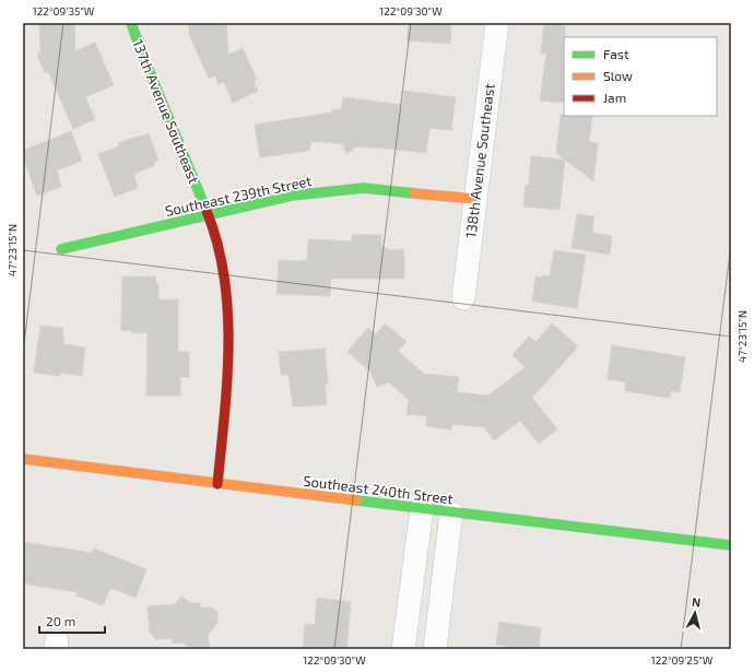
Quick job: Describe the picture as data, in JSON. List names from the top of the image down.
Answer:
{
  "streets": {
    "street": [
      "137th Avenue Southeast",
      "138th Avenue Southeast",
      "Southeast 239th Street",
      "Southeast 240th Street"
    ]
  },
  "crossings": [
    ["137th Avenue Southeast", "Southeast 239th Street"],
    ["137th Avenue Southeast", "Southeast 240th Street"],
    ["138th Avenue Southeast", "Southeast 239th Street"]
  ],
  "legend": ["Fast", "Slow", "Jam"],
  "scale_bar": "20 m",
  "north": "top",
  "coordinates": [
    "122°09'35\"W",
    "122°09'30\"W",
    "47°23'15\"N",
    "122°09'25\"W"
  ]
}
